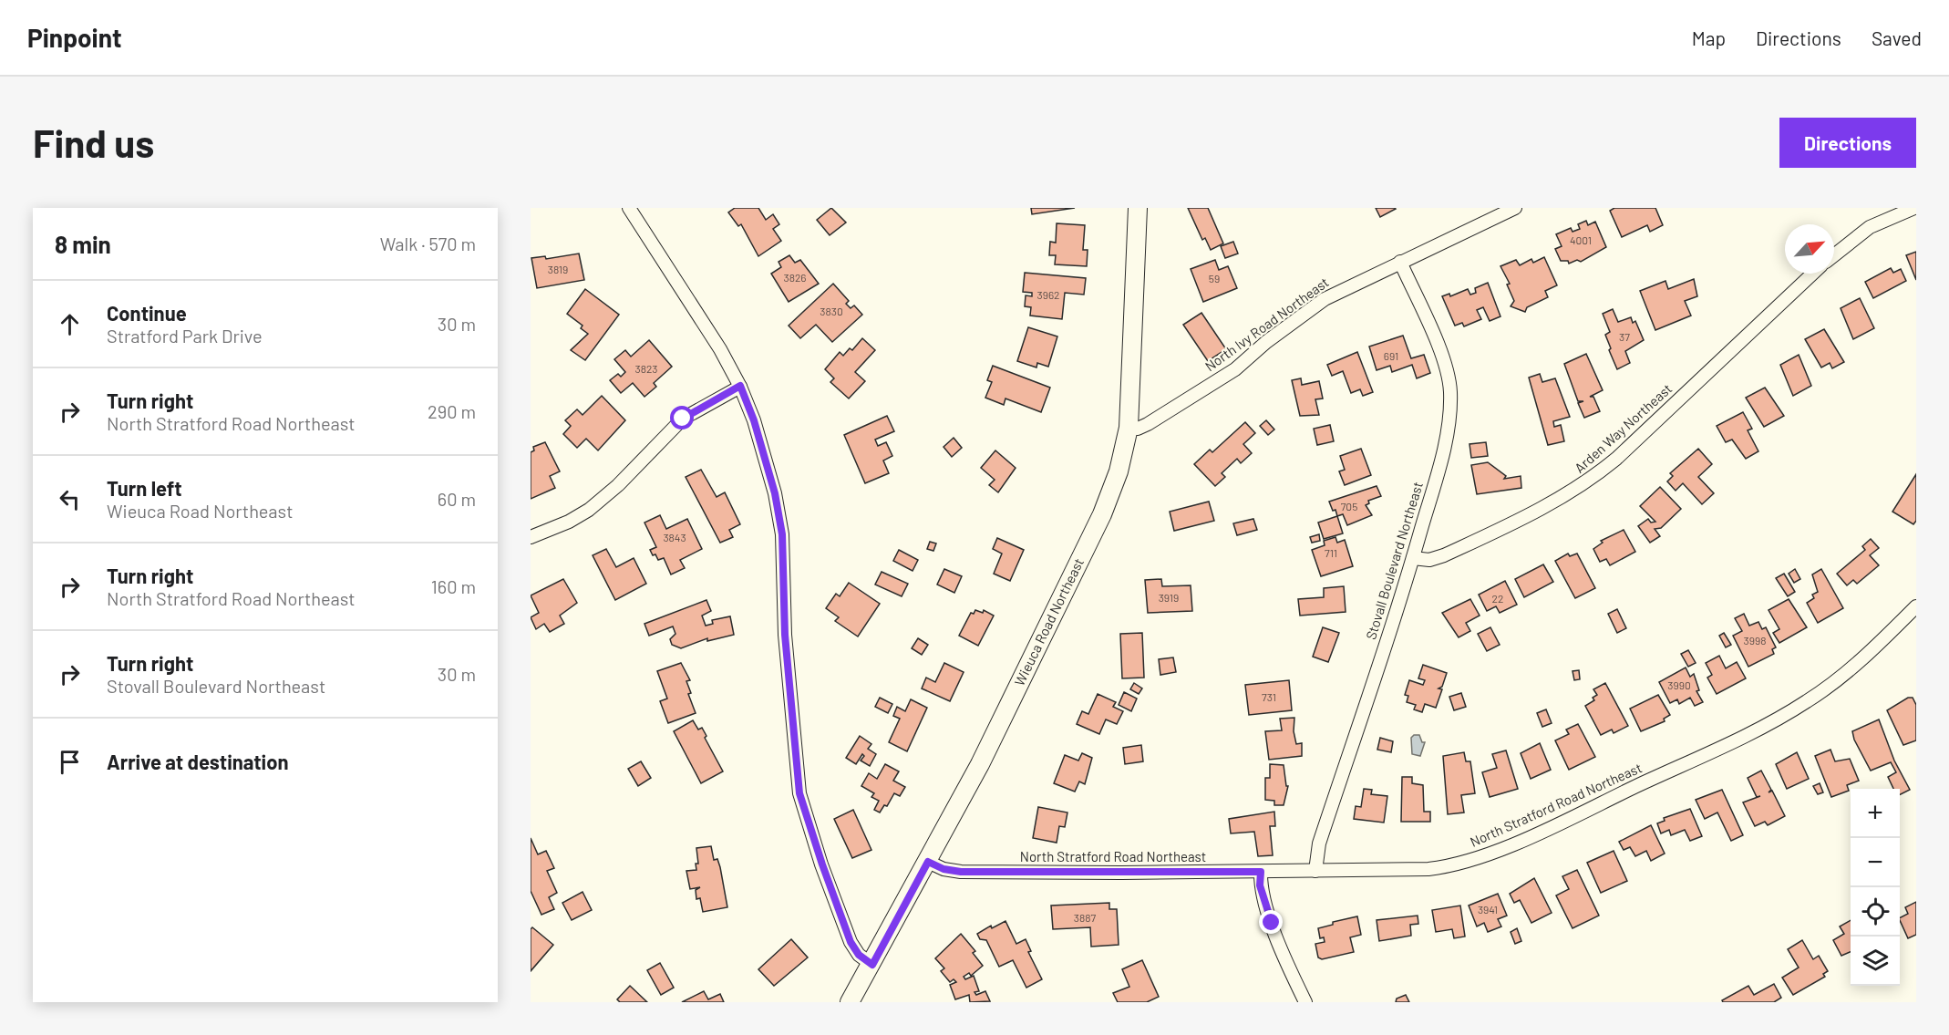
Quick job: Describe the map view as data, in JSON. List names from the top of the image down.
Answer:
{
  "streets": {
    "street": [
      "North Ivy Road Northeast",
      "Arden Way Northeast",
      "Stovall Boulevard Northeast",
      "Wieuca Road Northeast",
      "North Stratford Road Northeast"
    ]
  },
  "crossings": [
    ["North Ivy Road Northeast", "Stovall Boulevard Northeast"],
    ["North Ivy Road Northeast", "Wieuca Road Northeast"],
    ["Arden Way Northeast", "Stovall Boulevard Northeast"],
    ["Stovall Boulevard Northeast", "North Stratford Road Northeast"],
    ["Wieuca Road Northeast", "North Stratford Road Northeast"]
  ],
  "house_numbers": [
    "4001",
    "3819",
    "3826",
    "59",
    "3962",
    "3830",
    "37",
    "691",
    "3823",
    "705",
    "3843",
    "711",
    "3919",
    "22",
    "3998",
    "3990",
    "731",
    "3941",
    "3887"
  ],
  "north": "top right",
  "page": {
    "header": "Pinpoint",
    "nav": ["Map", "Directions", "Saved"],
    "buttons": "Directions",
    "title": "Find us",
    "heading": ["8 min", "Walk · 570 m"],
    "list": [
      ["Continue", "Stratford Park Drive", "30 m"],
      ["Turn right", "North Stratford Road Northeast", "290 m"],
      ["Turn left", "Wieuca Road Northeast", "60 m"],
      ["Turn right", "North Stratford Road Northeast", "160 m"],
      ["Turn right", "Stovall Boulevard Northeast", "30 m"],
      "Arrive at destination"
    ],
    "map_buttons": ["+", "−"]
  }
}
